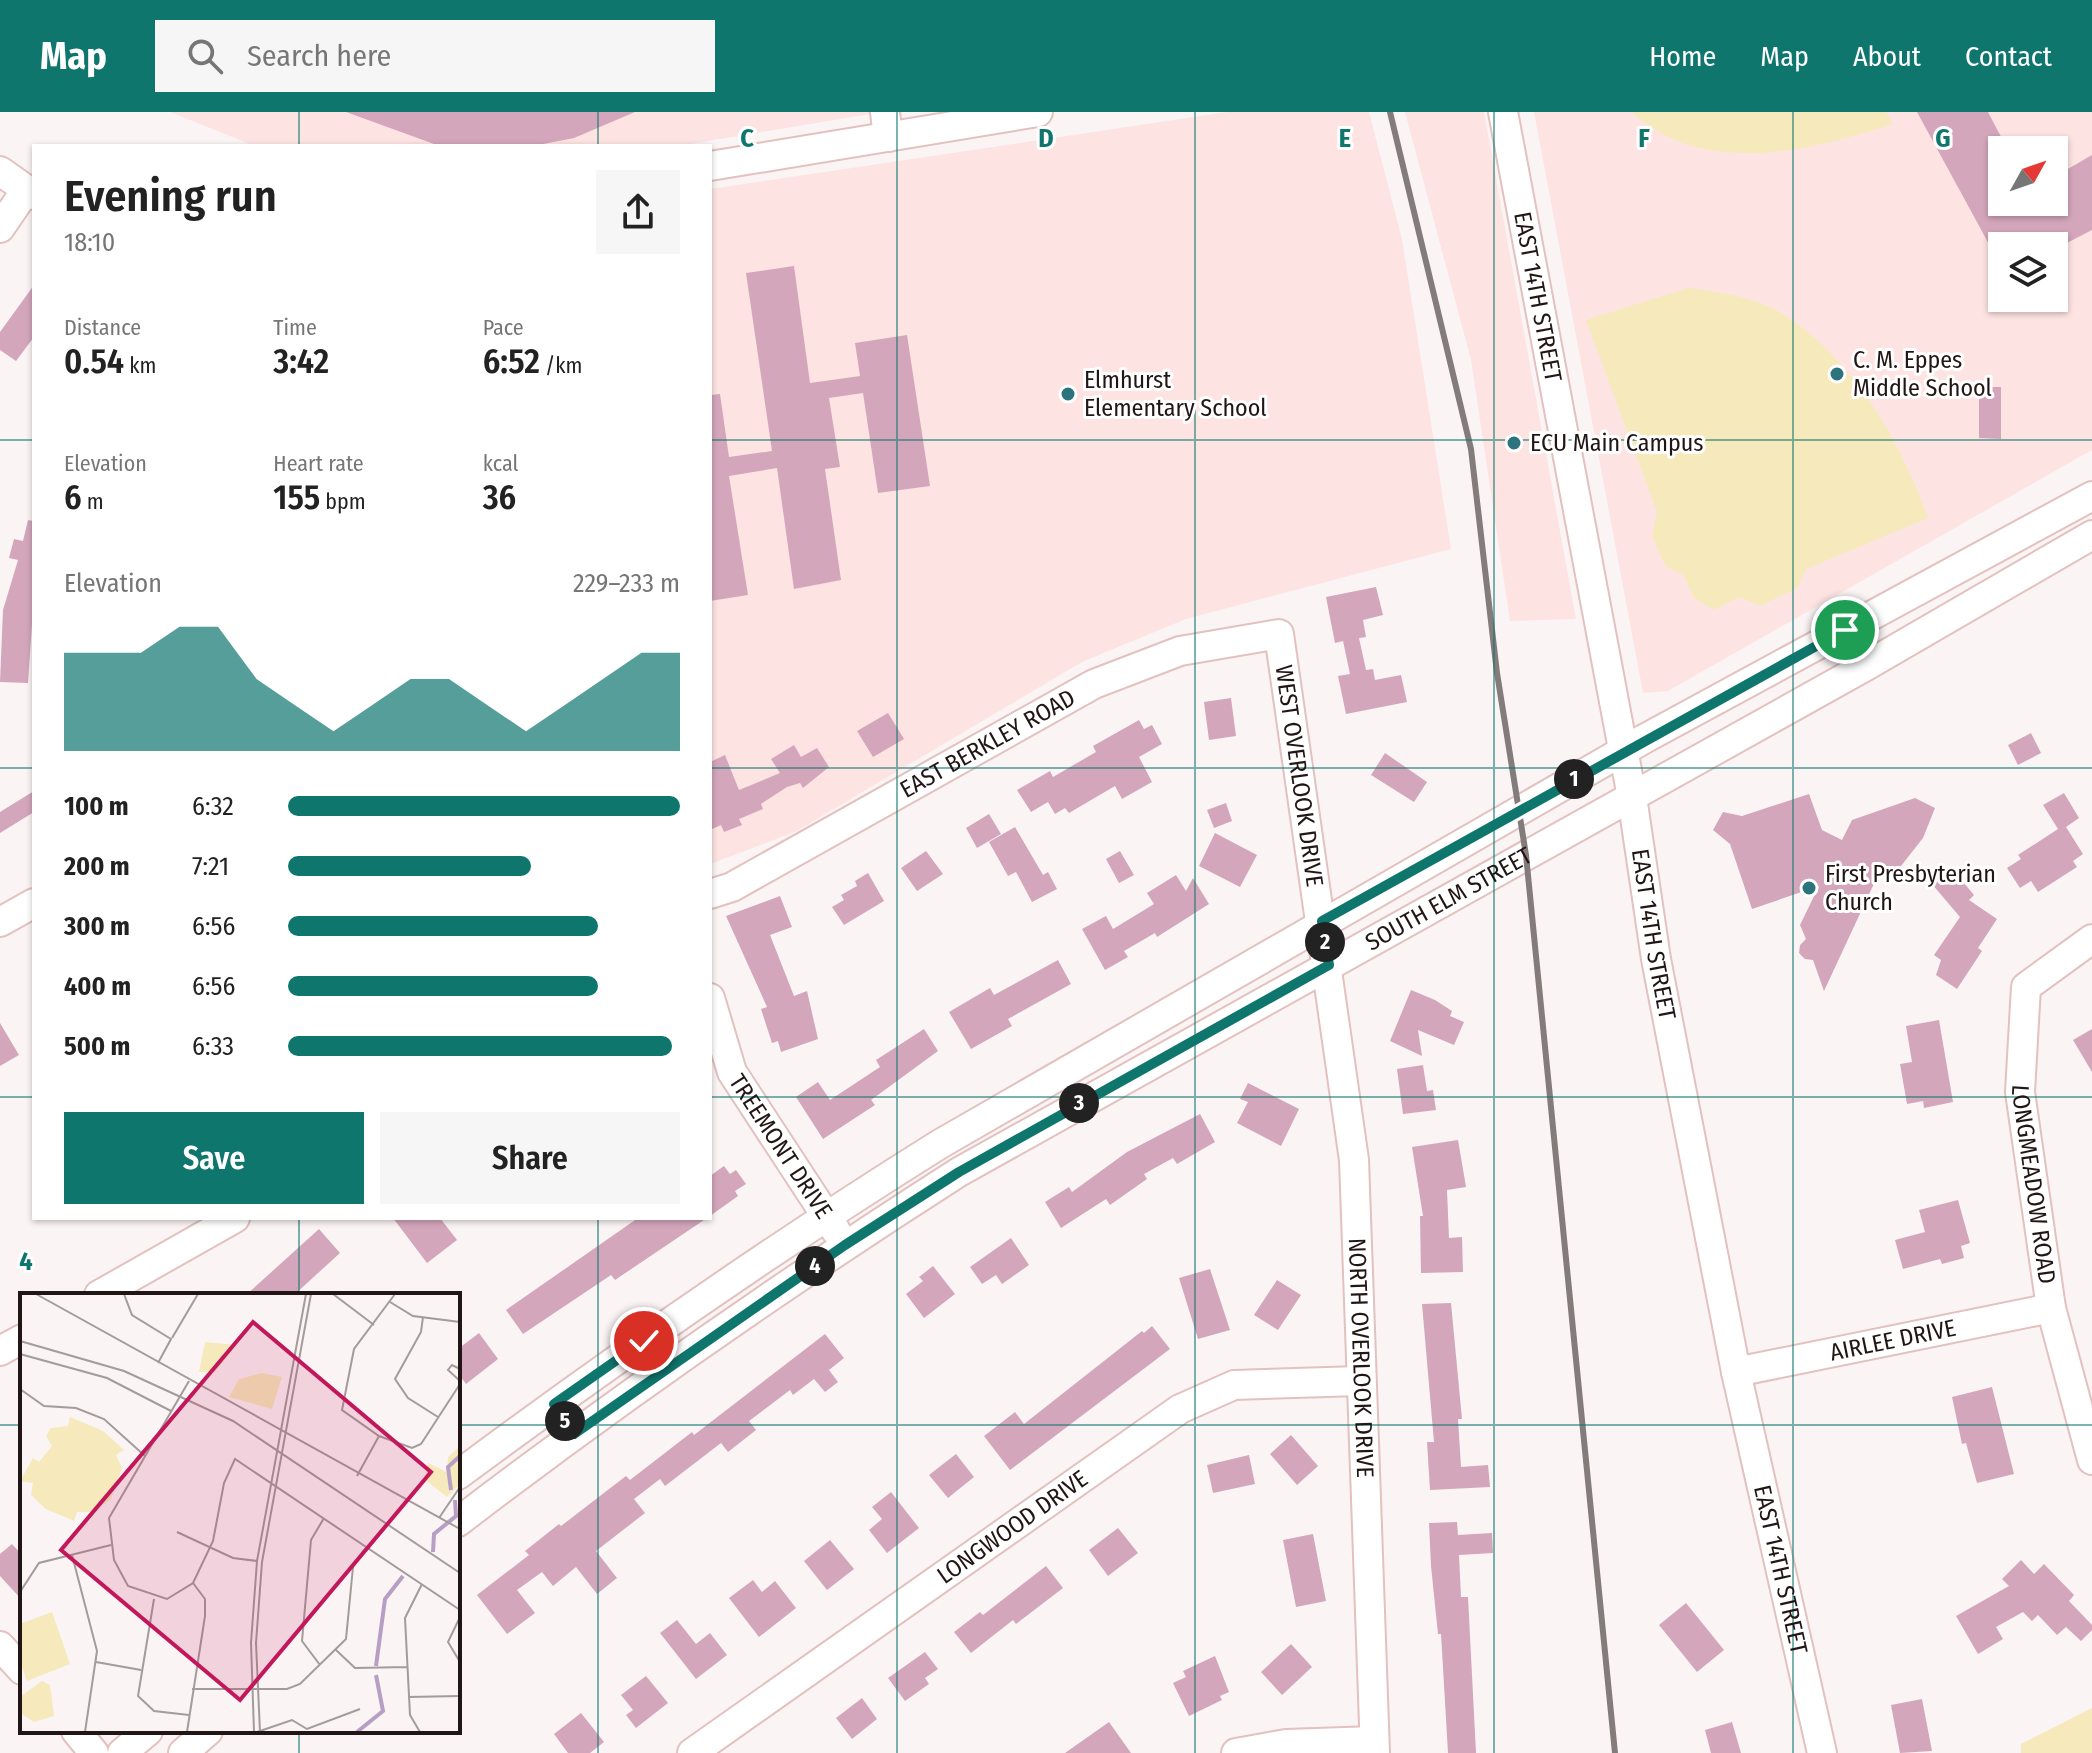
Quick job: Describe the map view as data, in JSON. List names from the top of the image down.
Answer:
{
  "streets": {
    "street": [
      "EAST 14TH STREET",
      "EAST BERKLEY ROAD",
      "WEST OVERLOOK DRIVE",
      "SOUTH ELM STREET",
      "TREEMONT DRIVE",
      "LONGMEADOW ROAD",
      "AIRLEE DRIVE",
      "NORTH OVERLOOK DRIVE",
      "LONGWOOD DRIVE"
    ]
  },
  "crossings": [
    ["EAST 14TH STREET", "SOUTH ELM STREET"],
    ["EAST 14TH STREET", "AIRLEE DRIVE"],
    ["EAST BERKLEY ROAD", "WEST OVERLOOK DRIVE"],
    ["WEST OVERLOOK DRIVE", "SOUTH ELM STREET"],
    ["WEST OVERLOOK DRIVE", "NORTH OVERLOOK DRIVE"],
    ["SOUTH ELM STREET", "TREEMONT DRIVE"],
    ["SOUTH ELM STREET", "NORTH OVERLOOK DRIVE"],
    ["LONGMEADOW ROAD", "AIRLEE DRIVE"],
    ["NORTH OVERLOOK DRIVE", "LONGWOOD DRIVE"]
  ],
  "places": [
    "C. M. Eppes Middle School",
    "Elmhurst Elementary School",
    "ECU Main Campus",
    "First Presbyterian Church"
  ],
  "north": "top right",
  "page": {
    "header": "Map",
    "search": "Search here",
    "nav": [
      "Home",
      "Map",
      "About",
      "Contact"
    ],
    "heading": ["Evening run", "18:10"],
    "stats": [
      ["Distance", "0.54 km"],
      ["Time", "3:42"],
      ["Pace", "6:52 /km"],
      ["Elevation", "6 m"],
      ["Heart rate", "155 bpm"],
      ["kcal", "36"]
    ],
    "chart": ["Elevation", "229–233 m"],
    "pins": [
      "1",
      "2",
      "3",
      "4",
      "5"
    ],
    "list": [
      {
        "name": "100 m",
        "note": "6:32"
      },
      {
        "name": "200 m",
        "note": "7:21"
      },
      {
        "name": "300 m",
        "note": "6:56"
      },
      {
        "name": "400 m",
        "note": "6:56"
      },
      {
        "name": "500 m",
        "note": "6:33"
      }
    ],
    "buttons": ["Save", "Share"]
  },
  "grid": {
    "columns": [
      "C",
      "D",
      "E",
      "F",
      "G"
    ],
    "rows": ["4"]
  }
}
